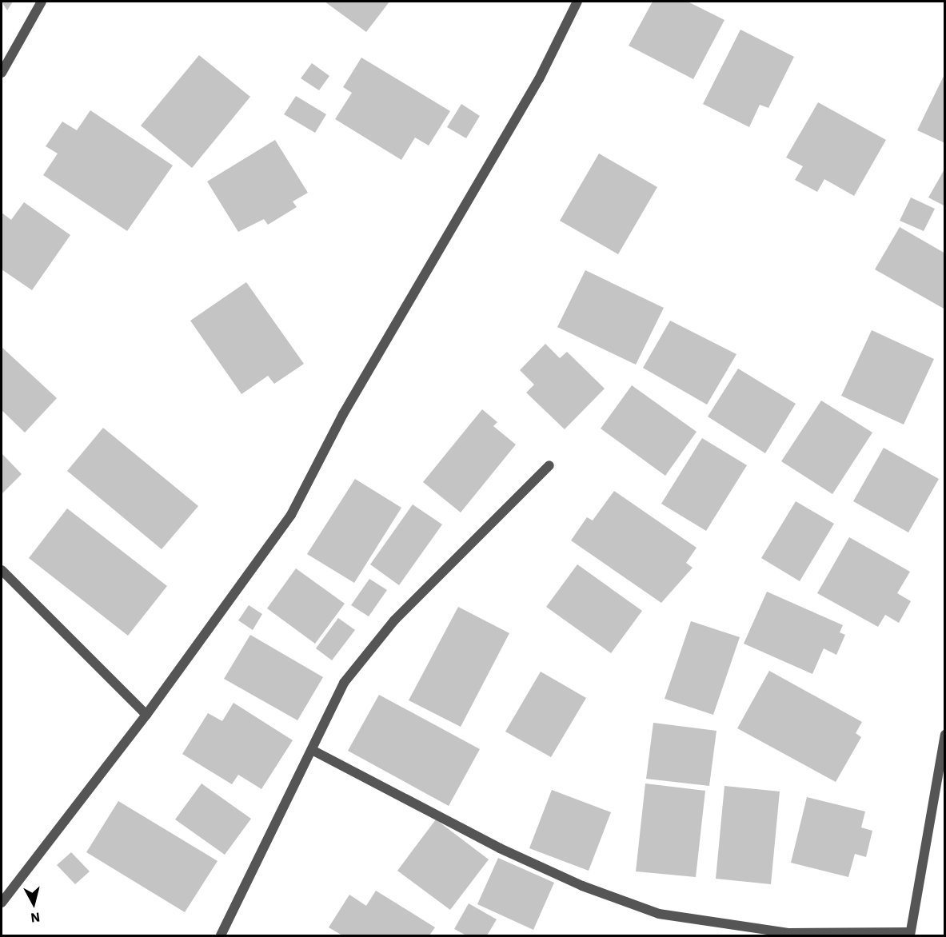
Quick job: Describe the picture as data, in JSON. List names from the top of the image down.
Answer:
{
  "north": "bottom"
}
